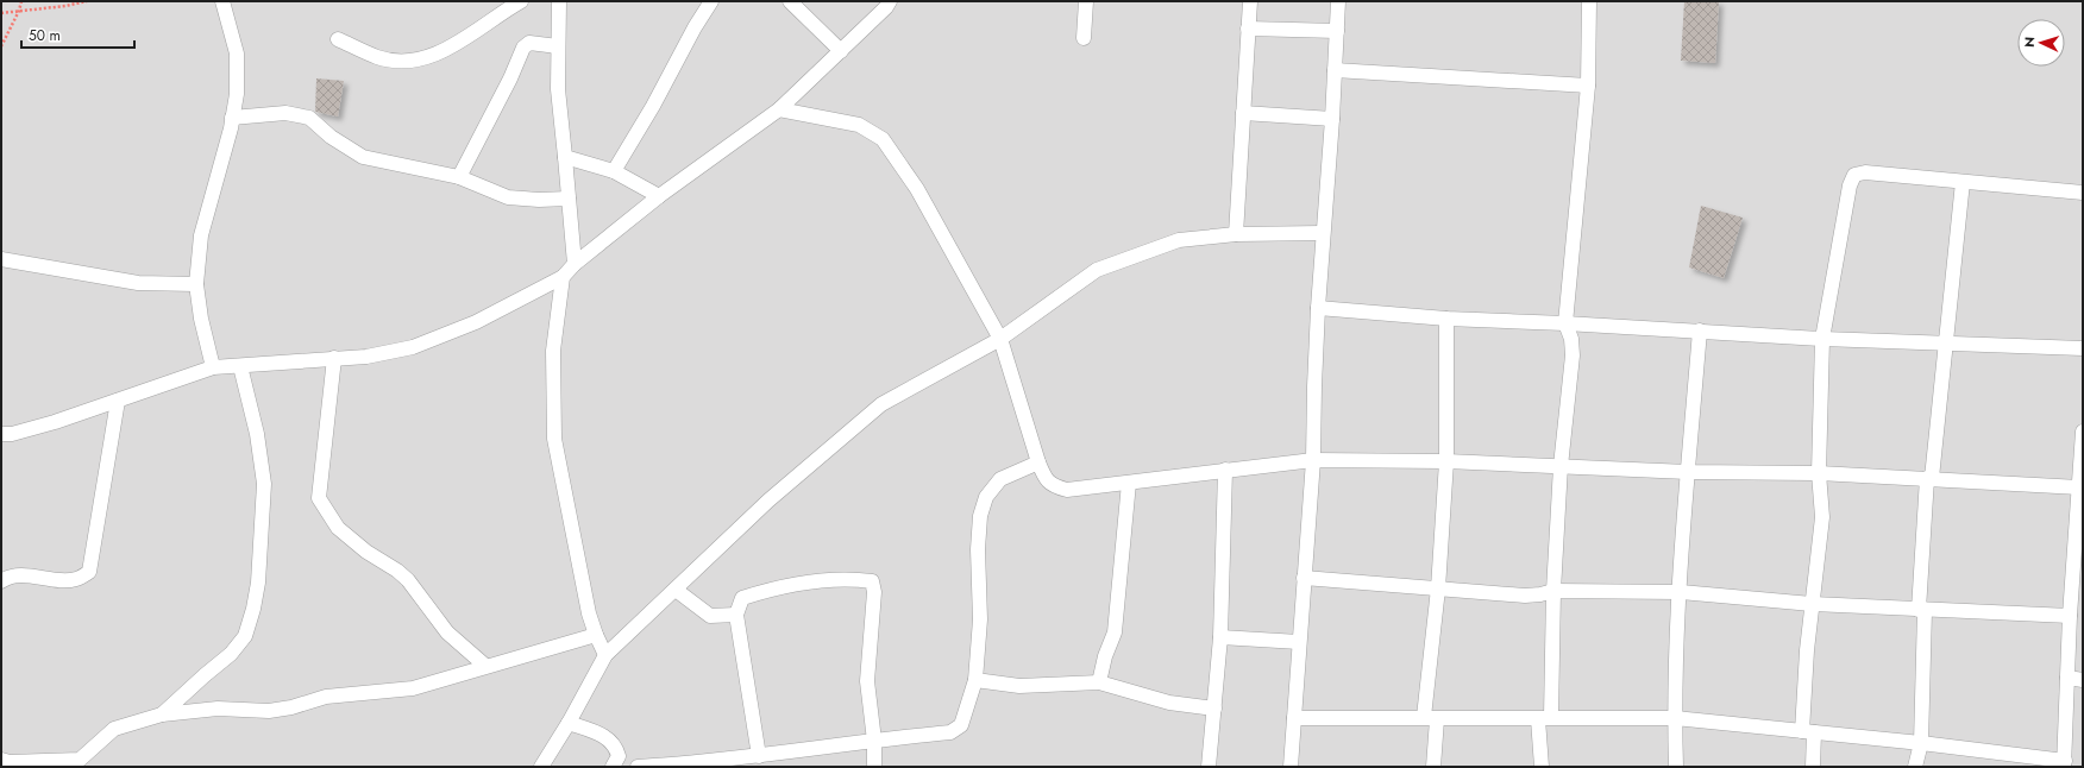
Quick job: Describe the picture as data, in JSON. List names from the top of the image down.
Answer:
{
  "scale_bar": "50 m",
  "north": "left"
}
